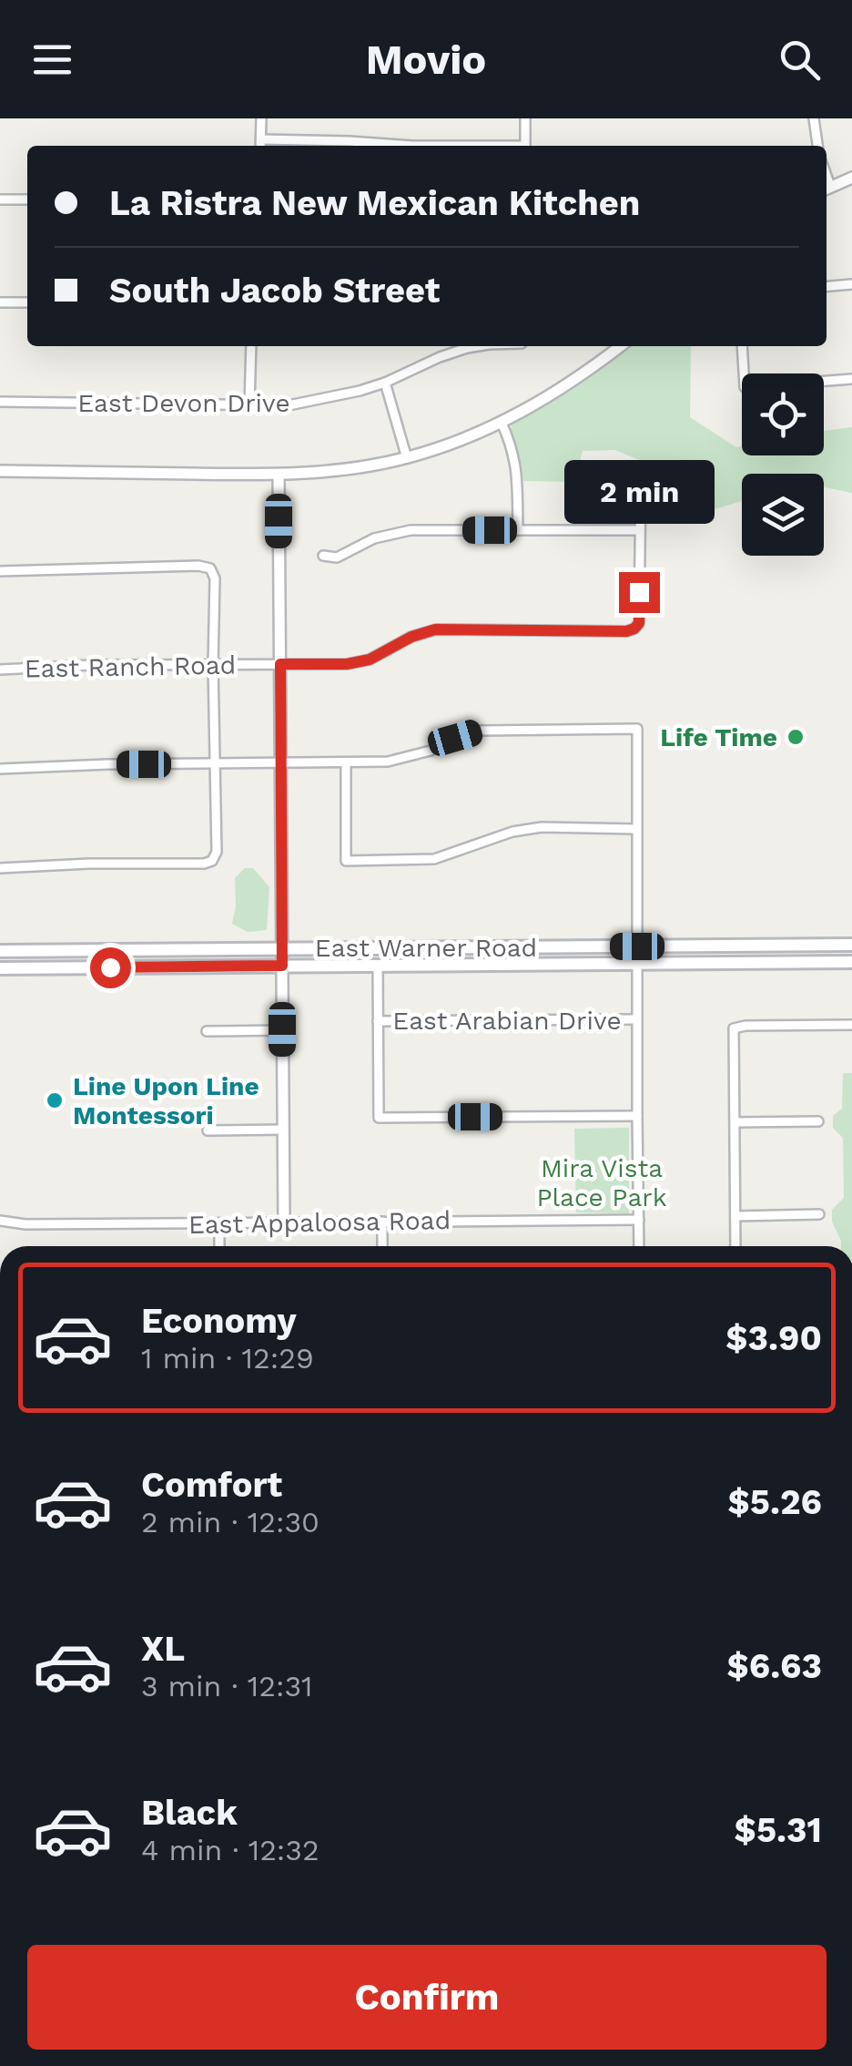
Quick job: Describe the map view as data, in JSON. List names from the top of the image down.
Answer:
{
  "streets": {
    "main road": ["East Warner Road"],
    "street": [
      "East Devon Drive",
      "East Ranch Road",
      "East Arabian Drive",
      "East Appaloosa Road"
    ]
  },
  "parks": ["Mira Vista Place Park"],
  "places": ["Life Time", "Line Upon Line Montessori"],
  "page": {
    "header": "Movio",
    "banner": ["La Ristra New Mexican Kitchen", "South Jacob Street"],
    "bubble": "2 min",
    "list": [
      {
        "name": "Economy",
        "note": "1 min · 12:29",
        "value": "$3.90"
      },
      {
        "name": "Comfort",
        "note": "2 min · 12:30",
        "value": "$5.26"
      },
      {
        "name": "XL",
        "note": "3 min · 12:31",
        "value": "$6.63"
      },
      {
        "name": "Black",
        "note": "4 min · 12:32",
        "value": "$5.31"
      }
    ],
    "buttons": "Confirm"
  }
}
